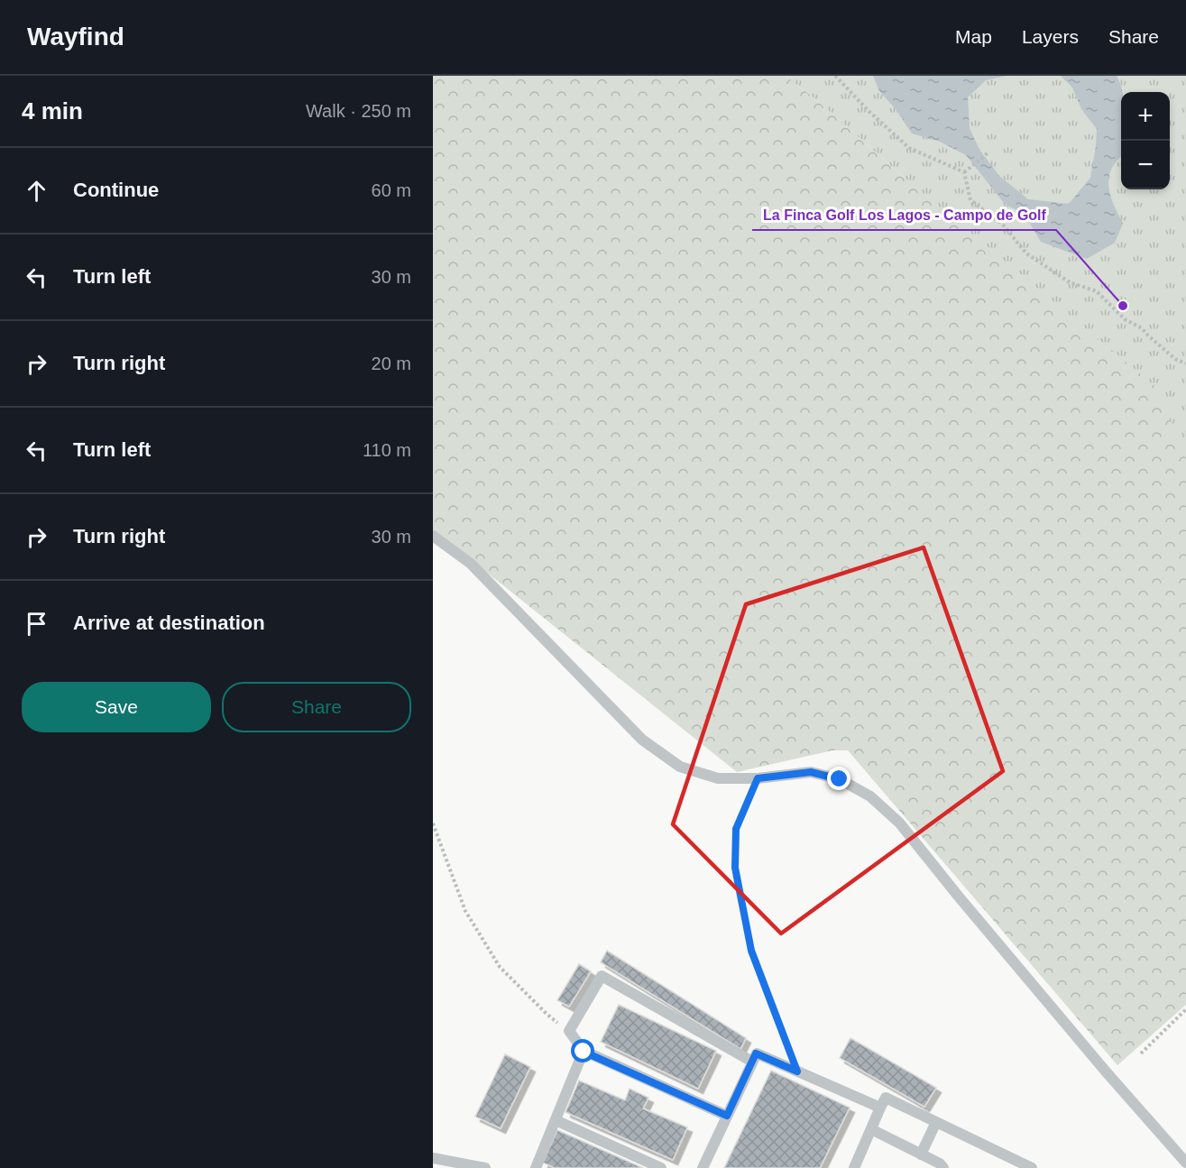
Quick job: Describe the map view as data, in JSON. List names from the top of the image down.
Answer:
{
  "places": ["La Finca Golf Los Lagos - Campo de Golf"],
  "page": {
    "header": "Wayfind",
    "nav": ["Map", "Layers", "Share"],
    "heading": ["4 min", "Walk · 250 m"],
    "map_buttons": ["+", "−"],
    "list": [
      ["Continue", "60 m"],
      ["Turn left", "30 m"],
      ["Turn right", "20 m"],
      ["Turn left", "110 m"],
      ["Turn right", "30 m"],
      "Arrive at destination"
    ],
    "buttons": ["Save", "Share"]
  }
}
